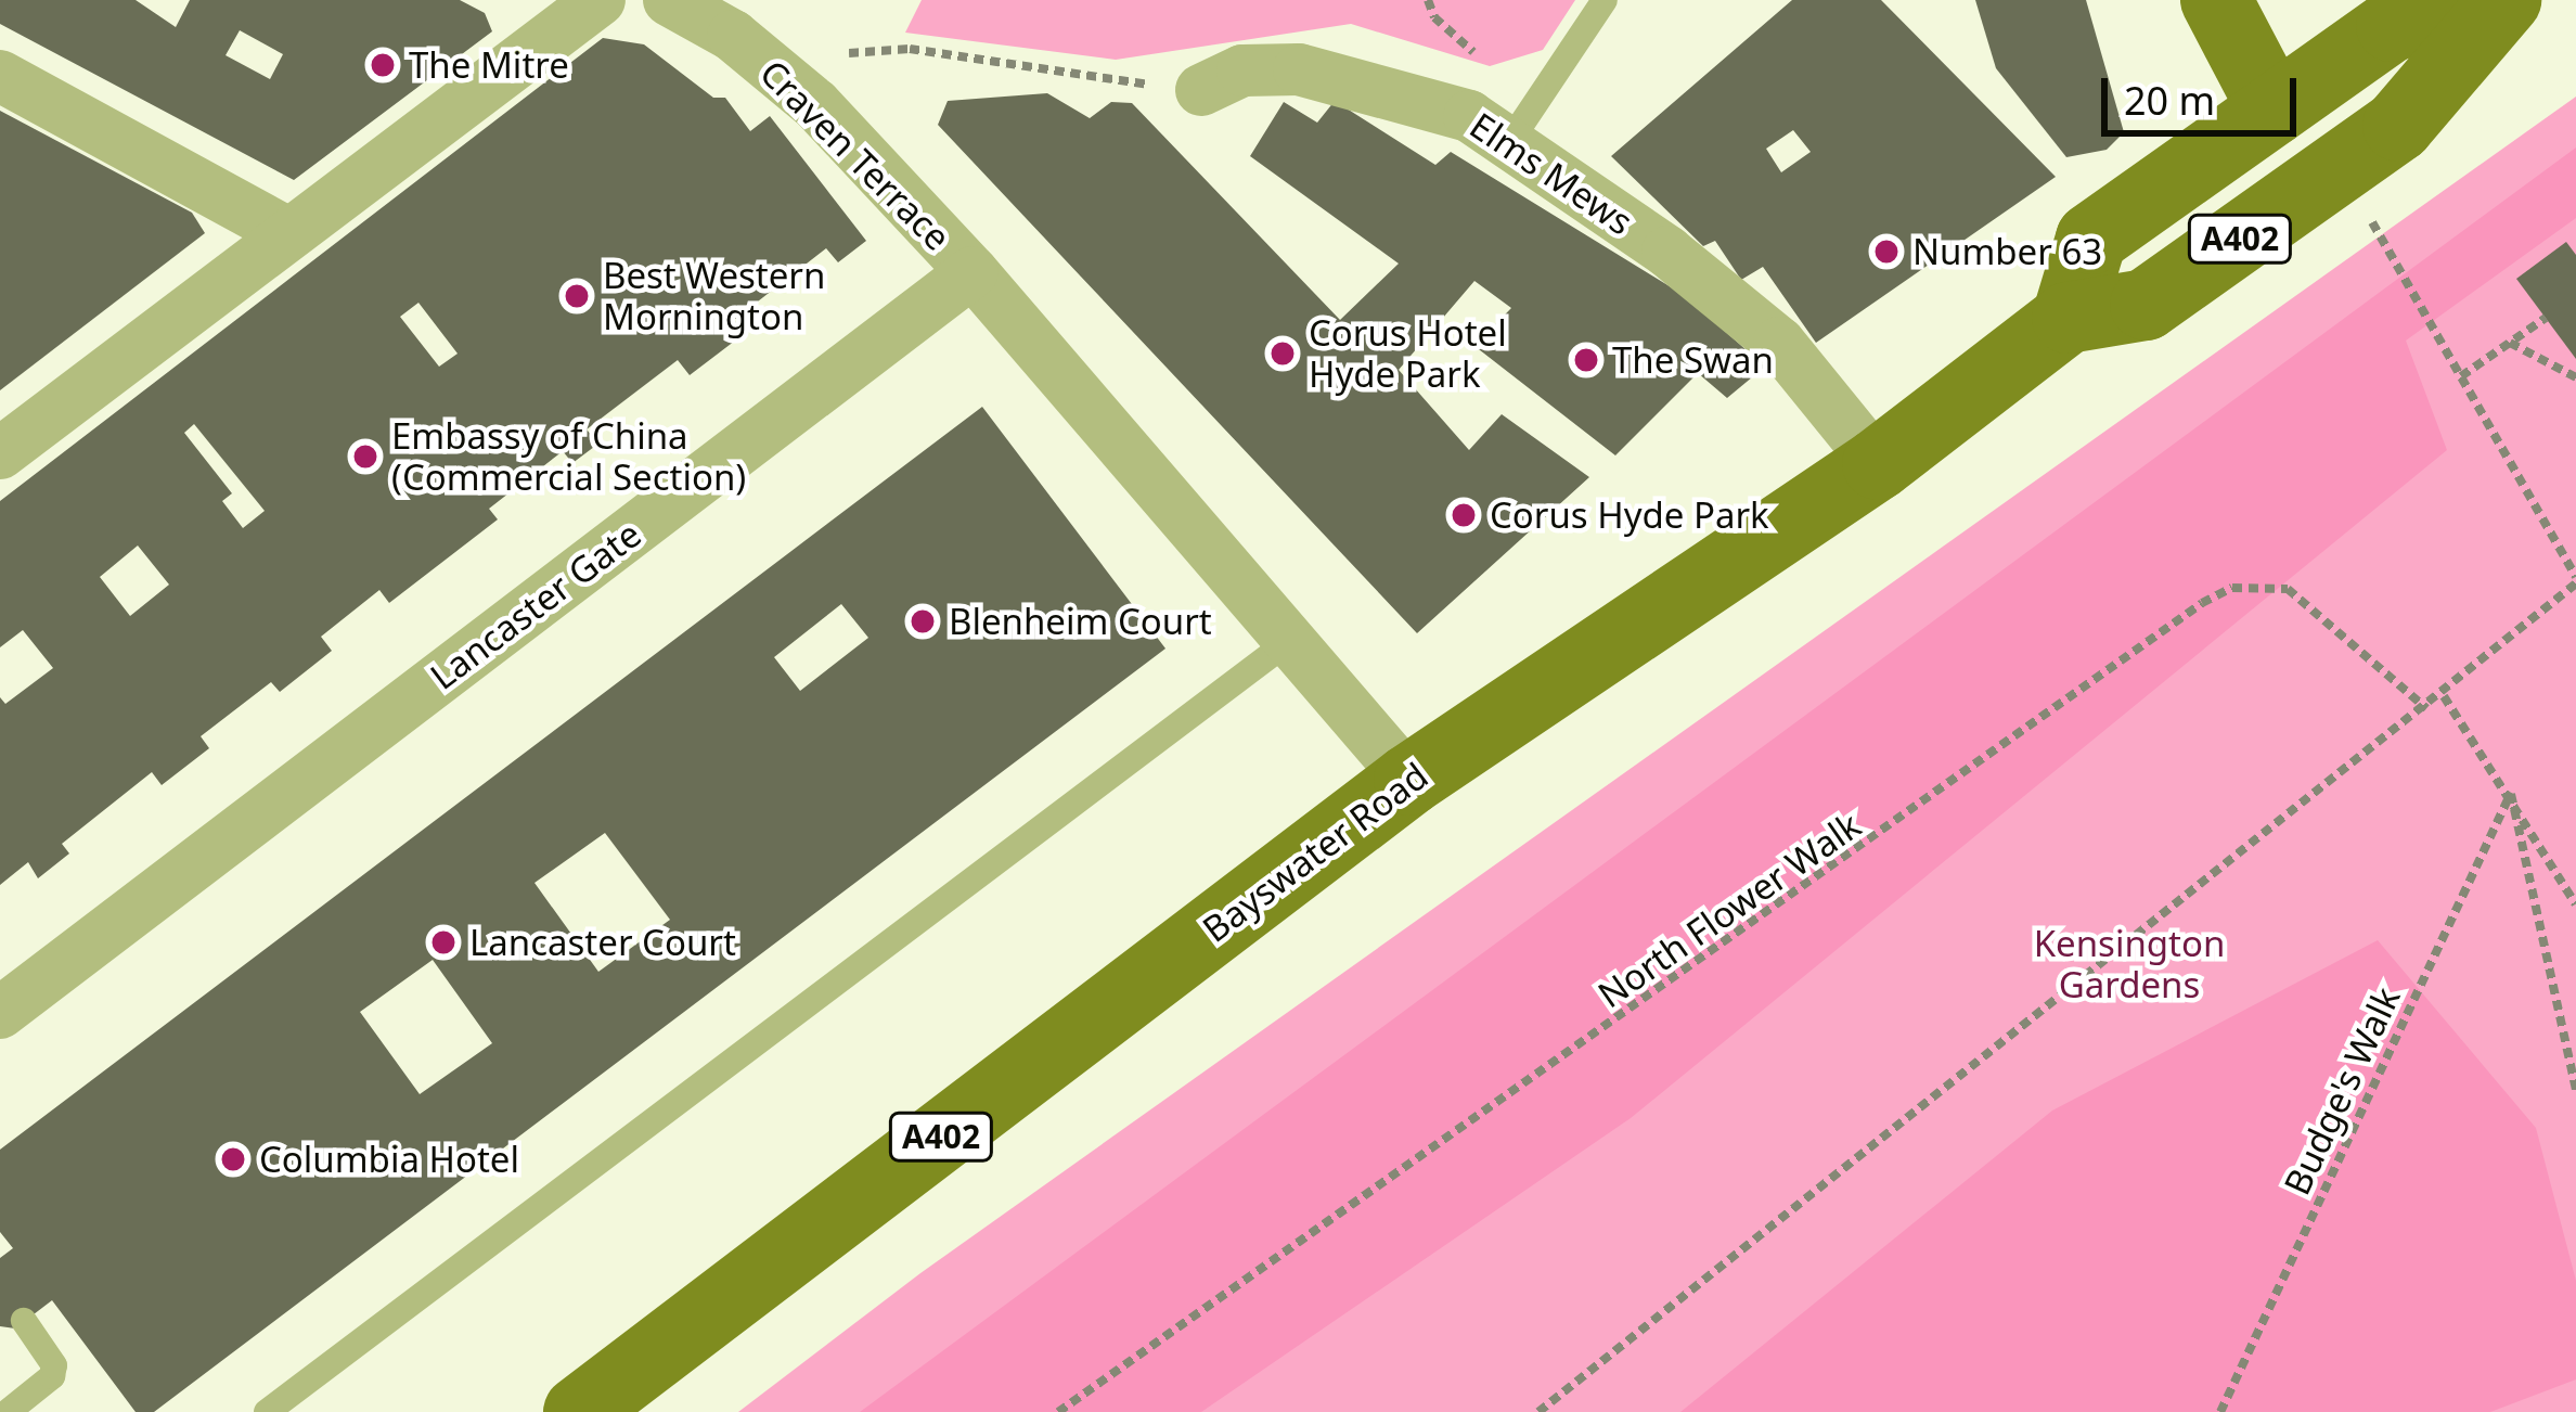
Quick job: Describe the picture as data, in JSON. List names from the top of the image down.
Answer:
{
  "streets": {
    "main road": ["A402", "Bayswater Road"],
    "street": ["Craven Terrace", "Elms Mews", "Lancaster Gate"],
    "path": ["North Flower Walk", "Budge's Walk"]
  },
  "crossings": [
    ["Craven Terrace", "Lancaster Gate"],
    ["Elms Mews", "Bayswater Road"],
    ["A402", "Bayswater Road"]
  ],
  "parks": ["Kensington Gardens"],
  "places": [
    "The Mitre",
    "Number 63",
    "Best Western Mornington",
    "Corus Hotel Hyde Park",
    "The Swan",
    "Embassy of China (Commercial Section)",
    "Corus Hyde Park",
    "Blenheim Court",
    "Lancaster Court",
    "Columbia Hotel"
  ],
  "scale_bar": "20 m"
}
